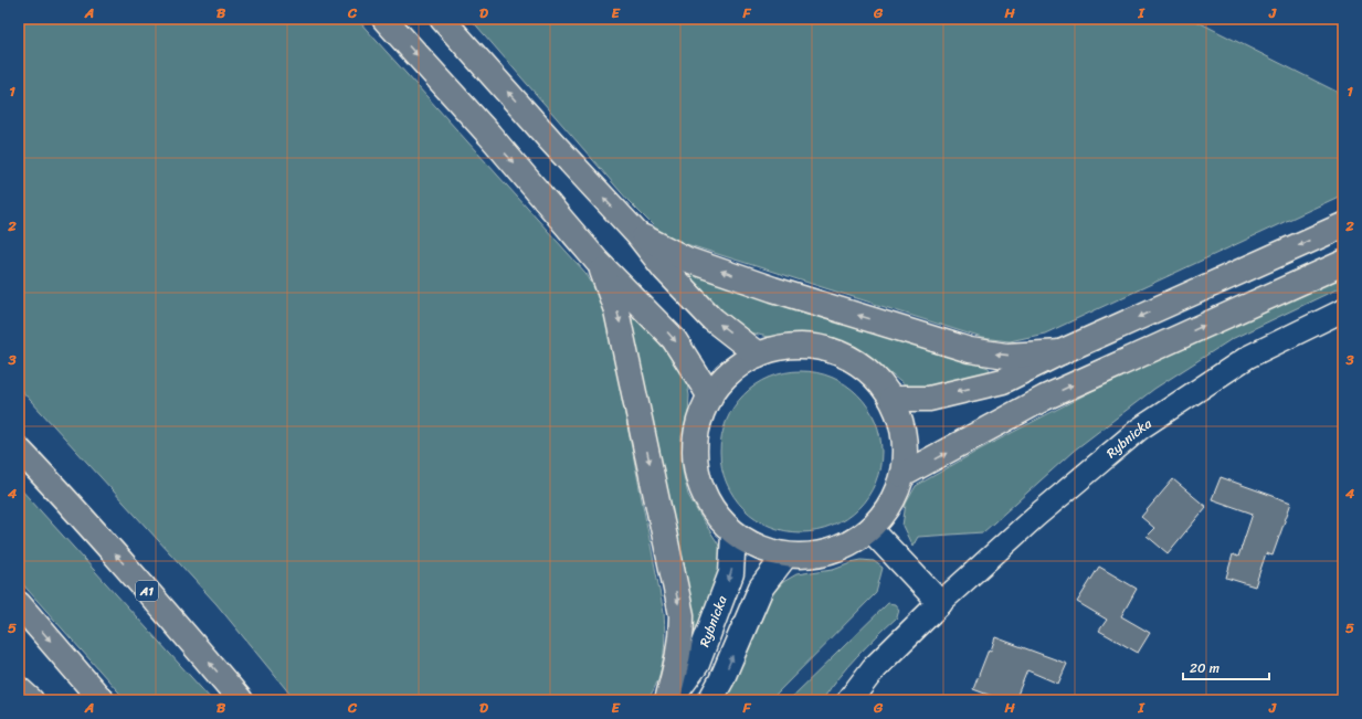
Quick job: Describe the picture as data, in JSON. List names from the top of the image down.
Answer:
{
  "streets": {
    "main road": ["A1"],
    "street": ["Rybnicka"]
  },
  "scale_bar": "20 m",
  "grid": {
    "columns": [
      "A",
      "B",
      "C",
      "D",
      "E",
      "F",
      "G",
      "H",
      "I",
      "J"
    ],
    "rows": [
      "1",
      "2",
      "3",
      "4",
      "5"
    ]
  }
}
